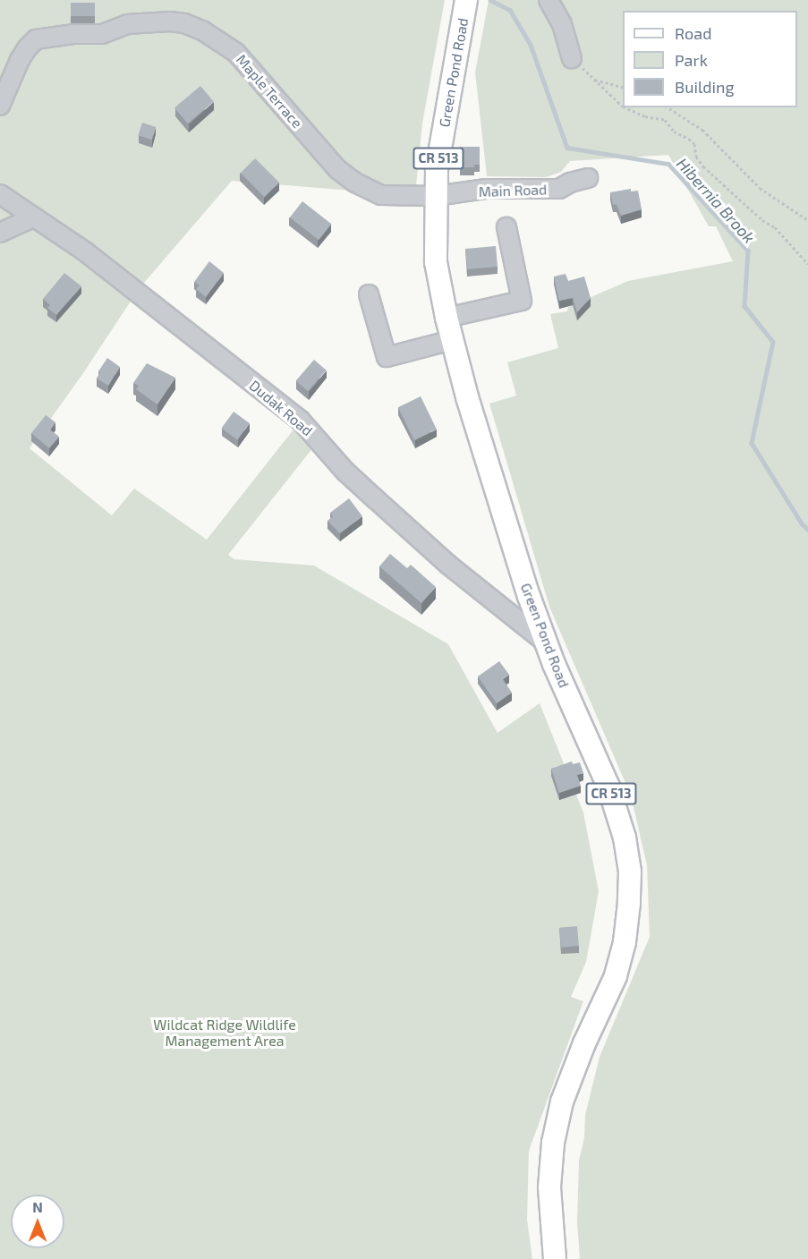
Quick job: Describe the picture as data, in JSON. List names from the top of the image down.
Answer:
{
  "streets": {
    "main road": ["Green Pond Road", "CR 513"],
    "street": ["Maple Terrace", "Main Road", "Dudak Road"]
  },
  "crossings": [
    ["Green Pond Road", "Maple Terrace"],
    ["Green Pond Road", "Main Road"],
    ["Green Pond Road", "Dudak Road"],
    ["Maple Terrace", "Main Road"]
  ],
  "water": ["Hibernia Brook"],
  "parks": ["Wildcat Ridge Wildlife Management Area"],
  "legend": ["Road", "Park", "Building"],
  "north": "top"
}
